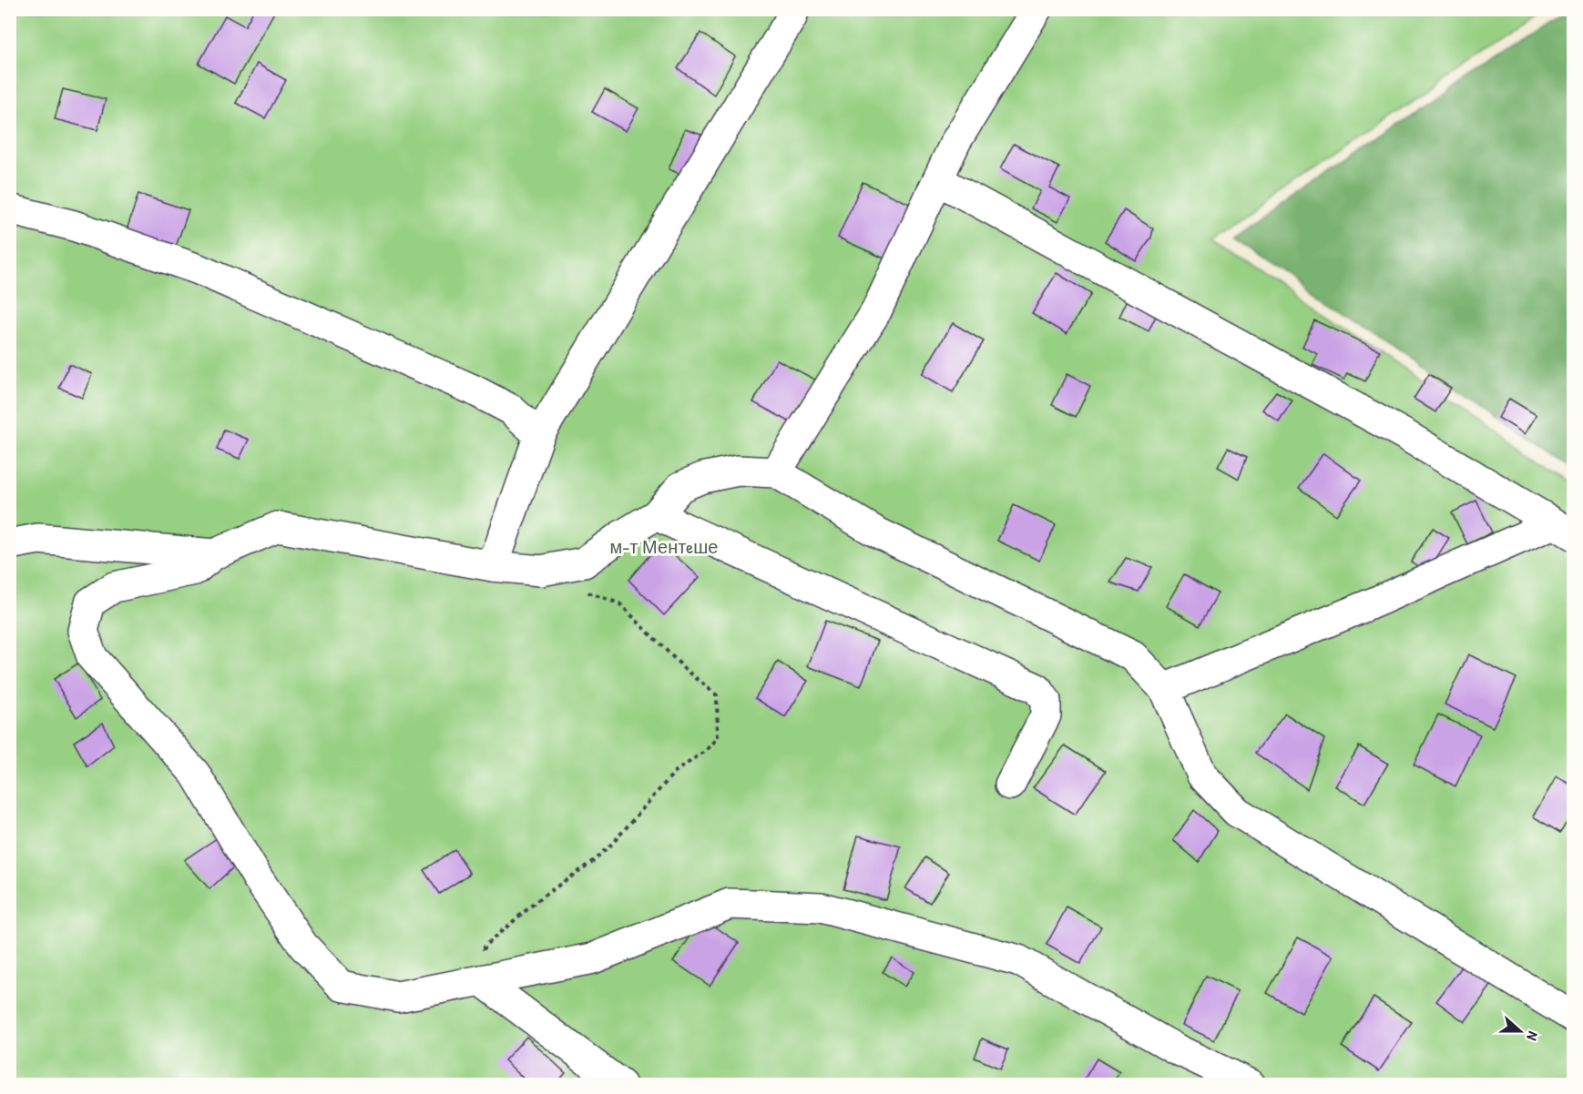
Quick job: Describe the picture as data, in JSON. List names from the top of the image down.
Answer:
{
  "parks": ["м-т Ментeше"],
  "north": "right"
}
